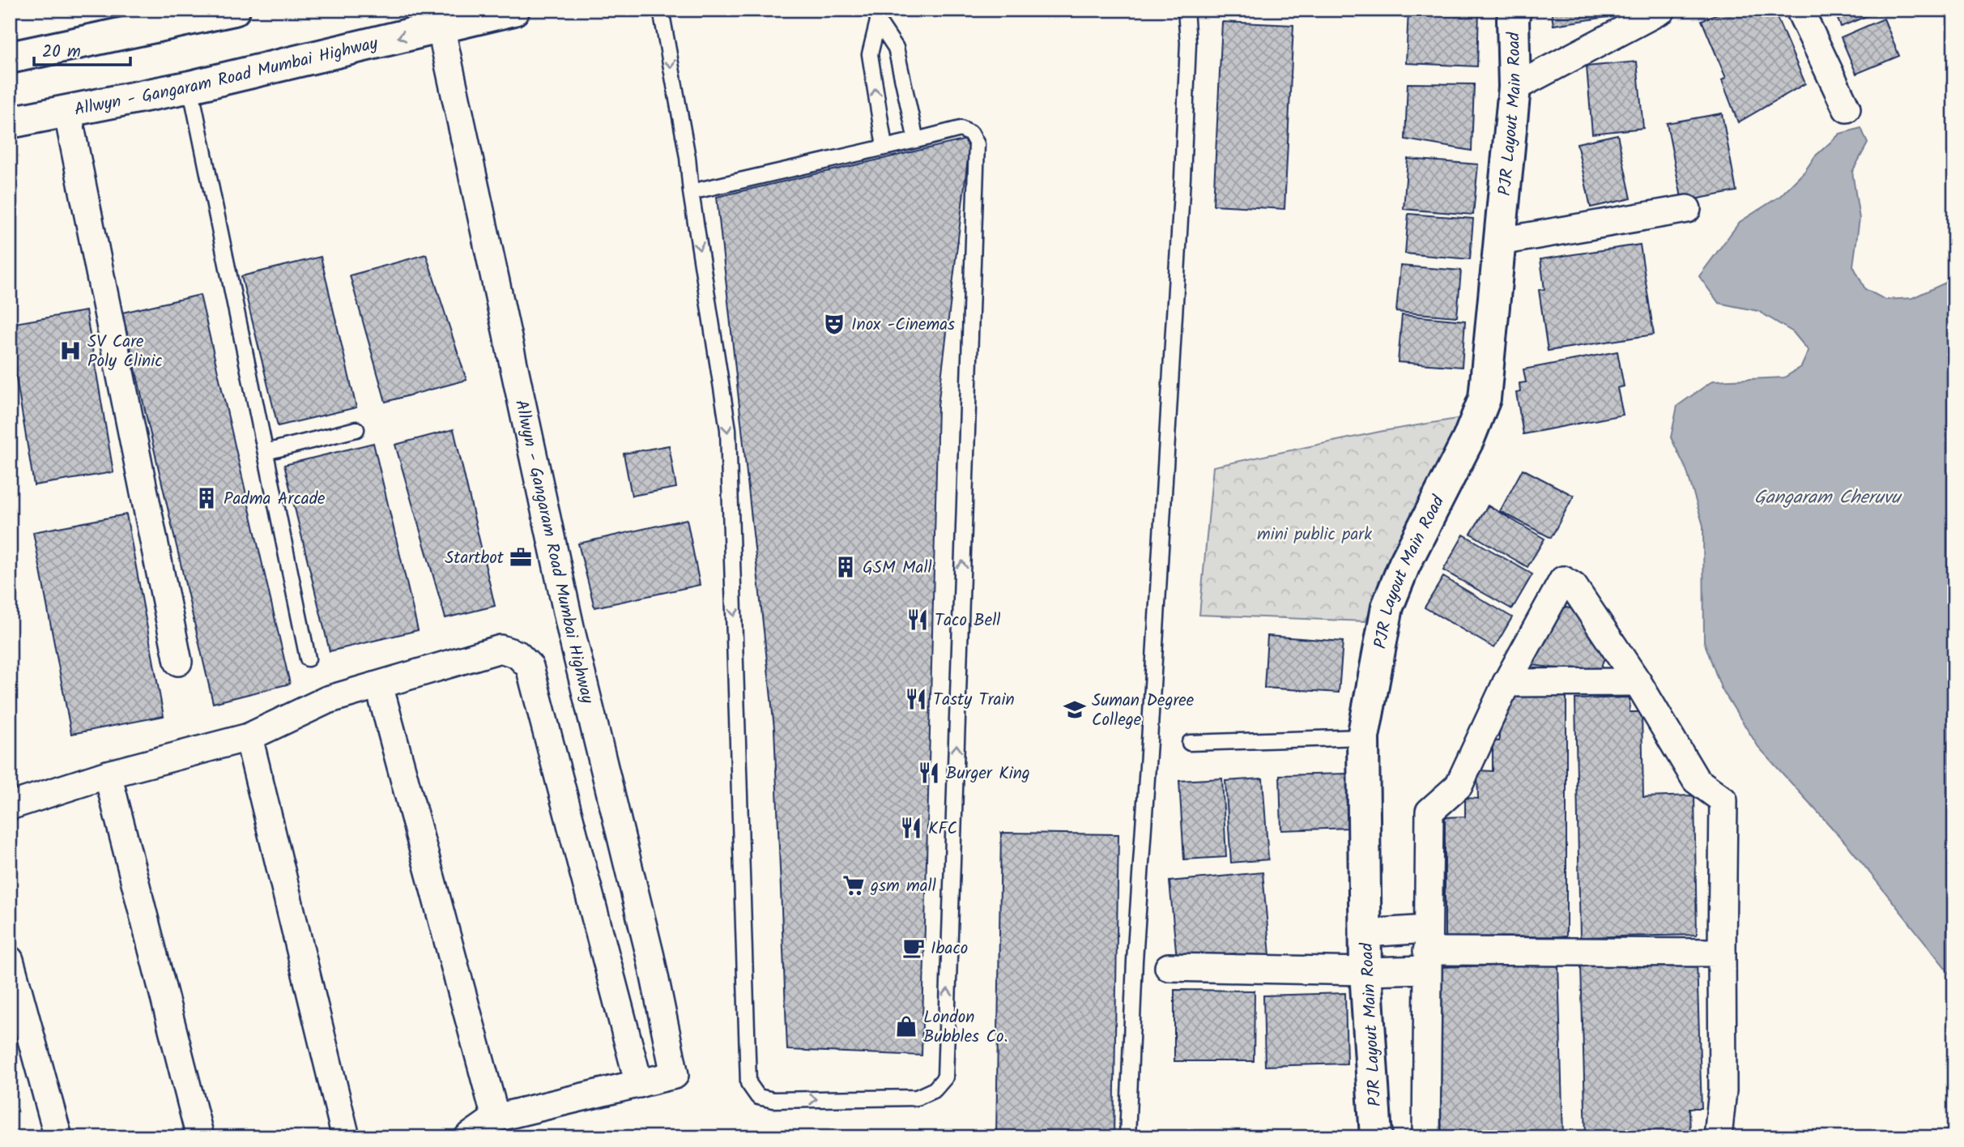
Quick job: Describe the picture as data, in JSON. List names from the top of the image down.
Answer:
{
  "streets": {
    "main road": ["Allwyn - Gangaram Road Mumbai Highway", "PJR Layout Main Road"]
  },
  "water": ["Gangaram Cheruvu"],
  "parks": ["mini public park"],
  "places": {
    "theatre": ["Inox -Cinemas"],
    "hospital": ["SV Care Poly Clinic"],
    "building": ["Padma Arcade", "GSM Mall"],
    "office": ["Startbot"],
    "restaurant": [
      "Taco Bell",
      "Tasty Train",
      "Burger King",
      "KFC"
    ],
    "school or university": ["Suman Degree College"],
    "supermarket": ["gsm mall"],
    "cafe": ["Ibaco"],
    "shop": ["London Bubbles Co."]
  },
  "scale_bar": "20 m"
}
